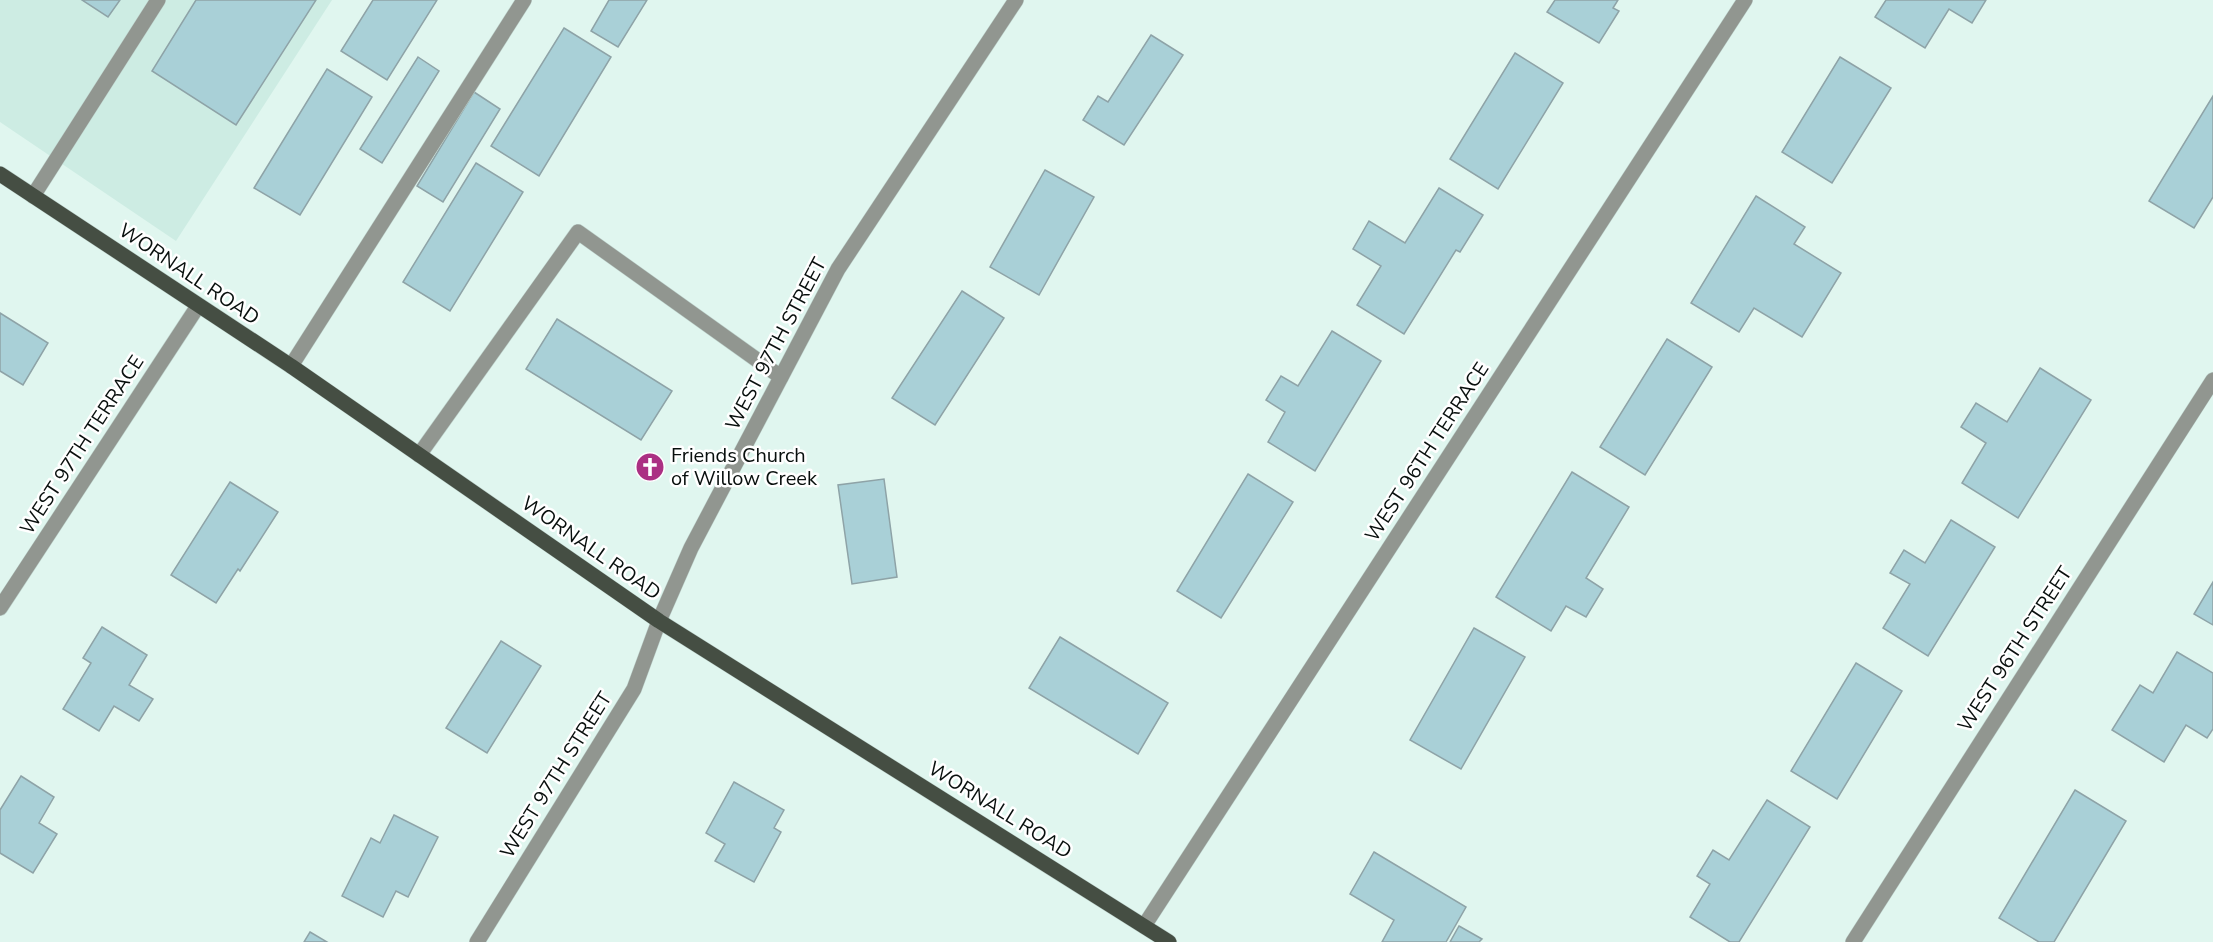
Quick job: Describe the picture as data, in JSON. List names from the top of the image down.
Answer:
{
  "streets": {
    "main road": ["WORNALL ROAD"],
    "street": [
      "WEST 97TH STREET",
      "WEST 97TH TERRACE",
      "WEST 96TH TERRACE",
      "WEST 96TH STREET"
    ]
  },
  "crossings": [
    ["WORNALL ROAD", "WEST 97TH STREET"],
    ["WORNALL ROAD", "WEST 97TH TERRACE"],
    ["WORNALL ROAD", "WEST 96TH TERRACE"]
  ],
  "places": {
    "church": ["Friends Church of Willow Creek"]
  }
}
